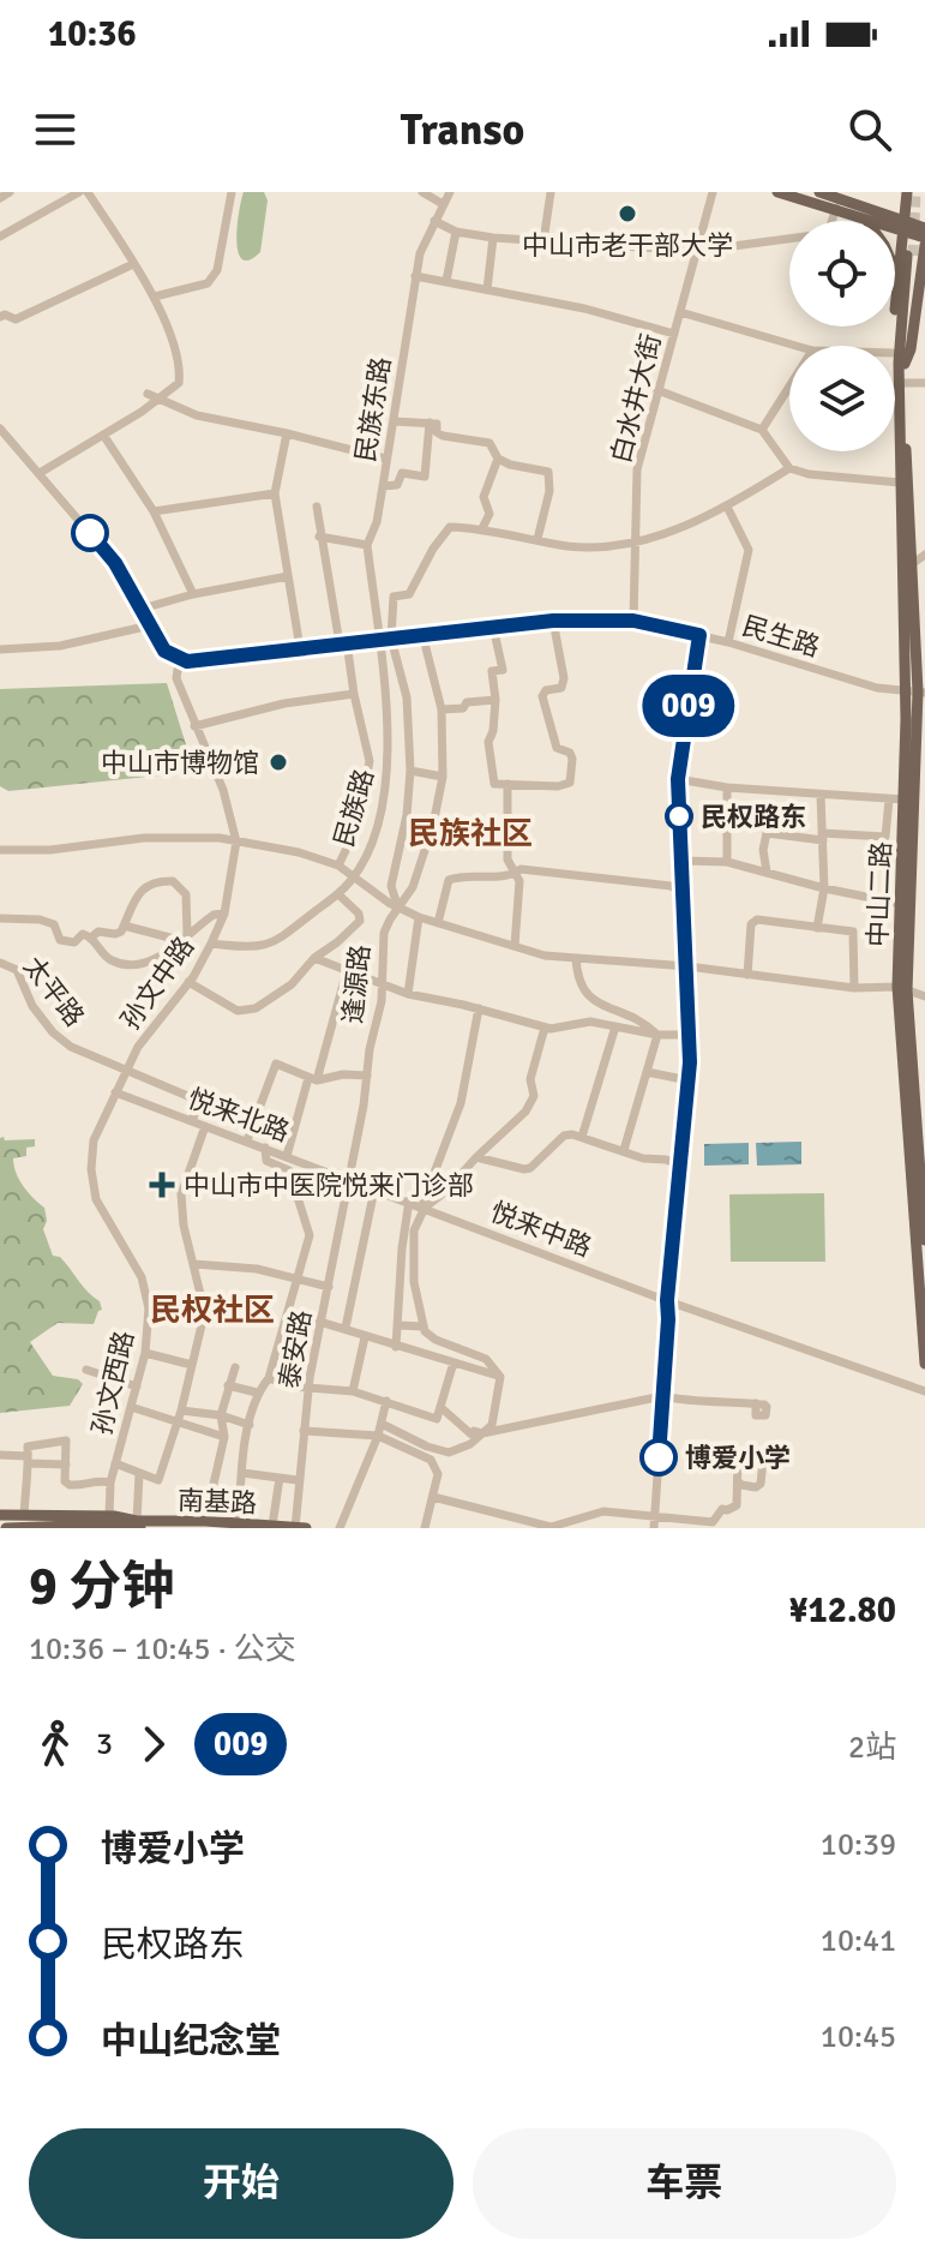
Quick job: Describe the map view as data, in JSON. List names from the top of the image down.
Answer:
{
  "streets": {
    "main road": ["中山二路", "南基路"],
    "street": [
      "白水井大街",
      "民族东路",
      "民生路",
      "民族路",
      "孙文中路",
      "逢源路",
      "太平路",
      "悦来北路",
      "悦来中路",
      "泰安路",
      "孙文西路"
    ]
  },
  "crossings": [
    ["白水井大街", "民生路"],
    ["民族东路", "民生路"],
    ["民族东路", "民族路"],
    ["民生路", "民族路"],
    ["民生路", "中山二路"],
    ["民生路", "孙文中路"],
    ["民生路", "逢源路"],
    ["民族路", "孙文中路"],
    ["孙文中路", "太平路"],
    ["孙文中路", "悦来北路"],
    ["孙文中路", "孙文西路"],
    ["逢源路", "悦来北路"],
    ["逢源路", "悦来中路"],
    ["逢源路", "泰安路"],
    ["太平路", "悦来北路"],
    ["悦来北路", "悦来中路"],
    ["悦来北路", "泰安路"],
    ["悦来北路", "孙文西路"],
    ["悦来中路", "泰安路"],
    ["泰安路", "南基路"],
    ["孙文西路", "南基路"]
  ],
  "districts": ["民族社区", "民权社区"],
  "places": {
    "other": [
      "中山市老干部大学",
      "中山市博物馆",
      "民权路东",
      "博爱小学"
    ],
    "health": ["中山市中医院悦来门诊部"]
  },
  "lines": ["bus line 009"],
  "page": {
    "status": "10:36",
    "header": "Transo",
    "on_map": "009",
    "heading": ["9 分钟", "10:36 – 10:45 · 公交", "¥12.80"],
    "legs": ["3", "009", "2站"],
    "list": [
      {
        "name": "博爱小学",
        "value": "10:39"
      },
      {
        "name": "民权路东",
        "value": "10:41"
      },
      {
        "name": "中山纪念堂",
        "value": "10:45"
      }
    ],
    "buttons": ["开始", "车票"]
  }
}
